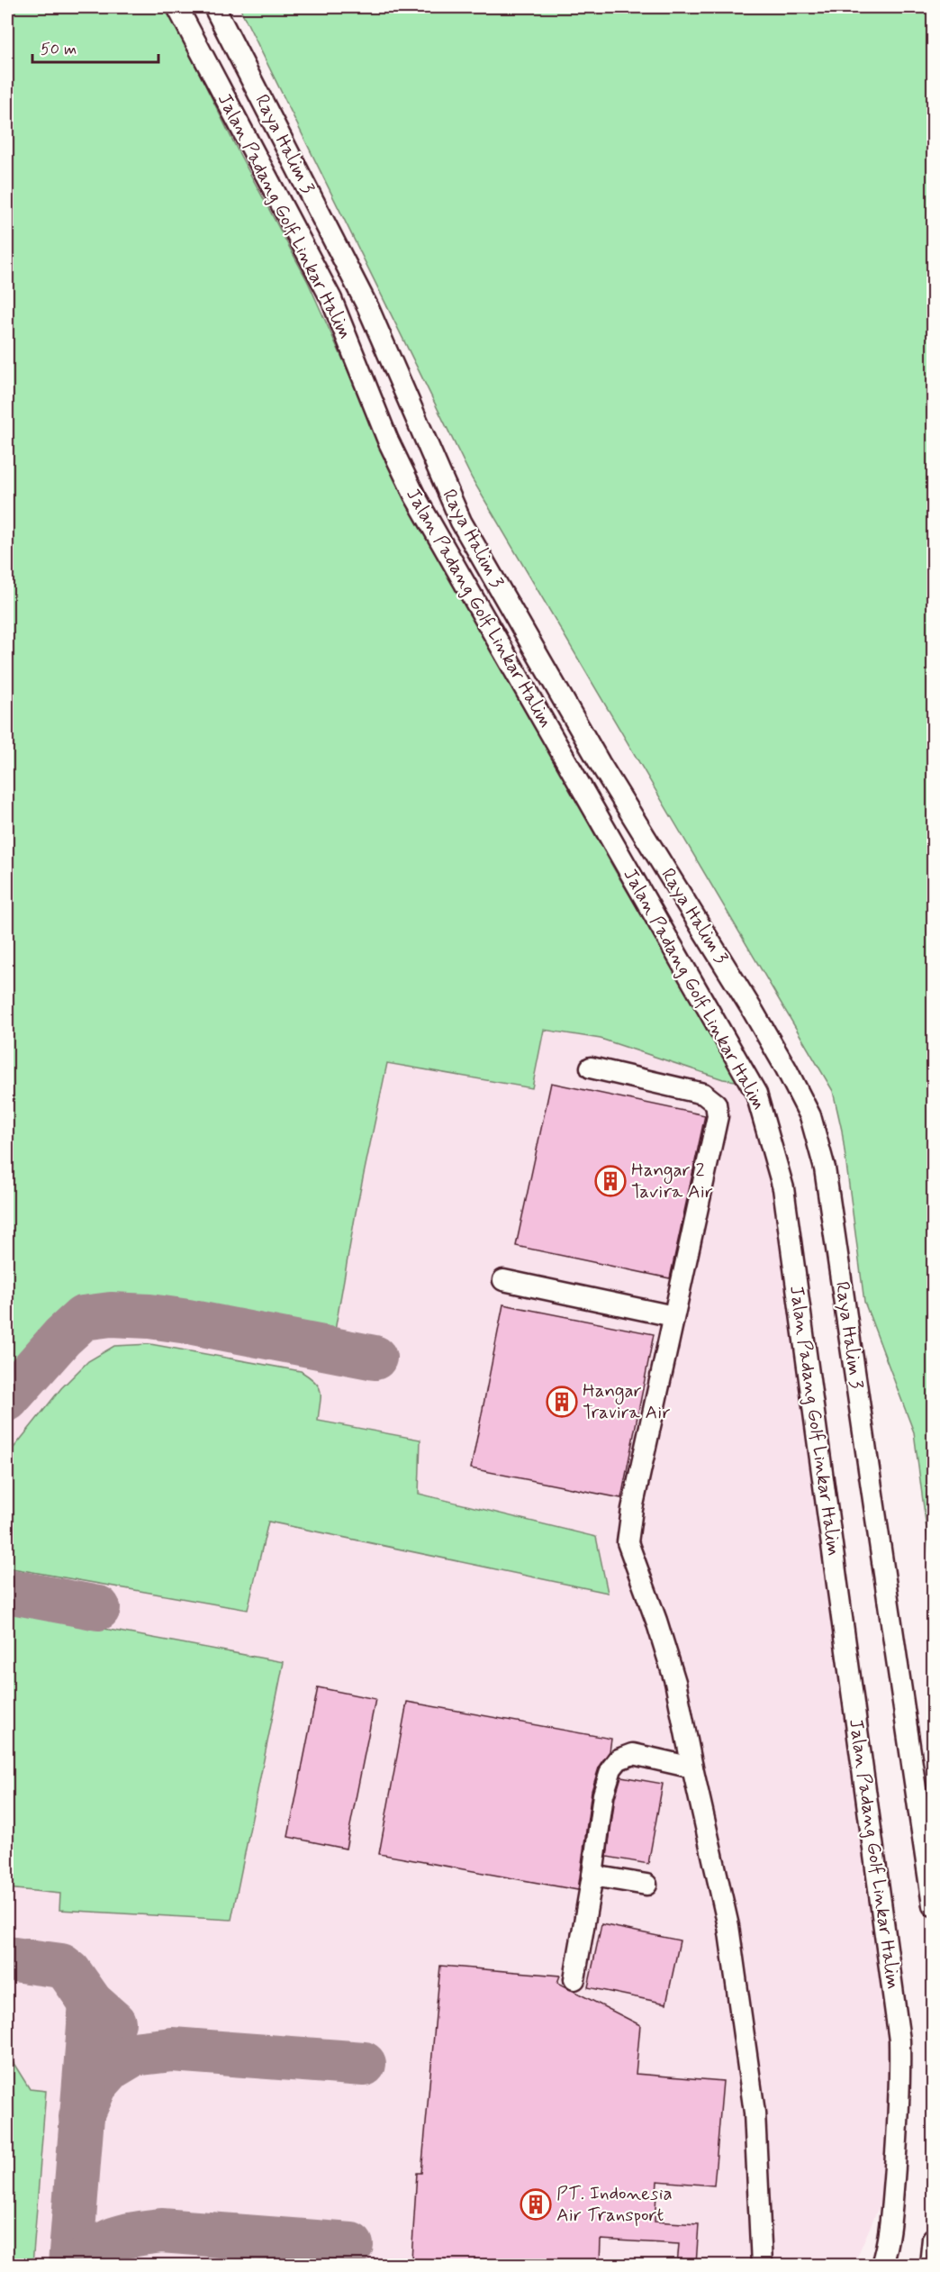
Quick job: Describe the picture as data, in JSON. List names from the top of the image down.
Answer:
{
  "streets": {
    "lane": ["Raya Halim 3", "Jalan Padang Golf Linkar Halim"]
  },
  "places": {
    "building": ["Hangar 2 Tavira Air", "Hangar Travira Air", "PT. Indonesia Air Transport"]
  },
  "scale_bar": "50 m"
}
